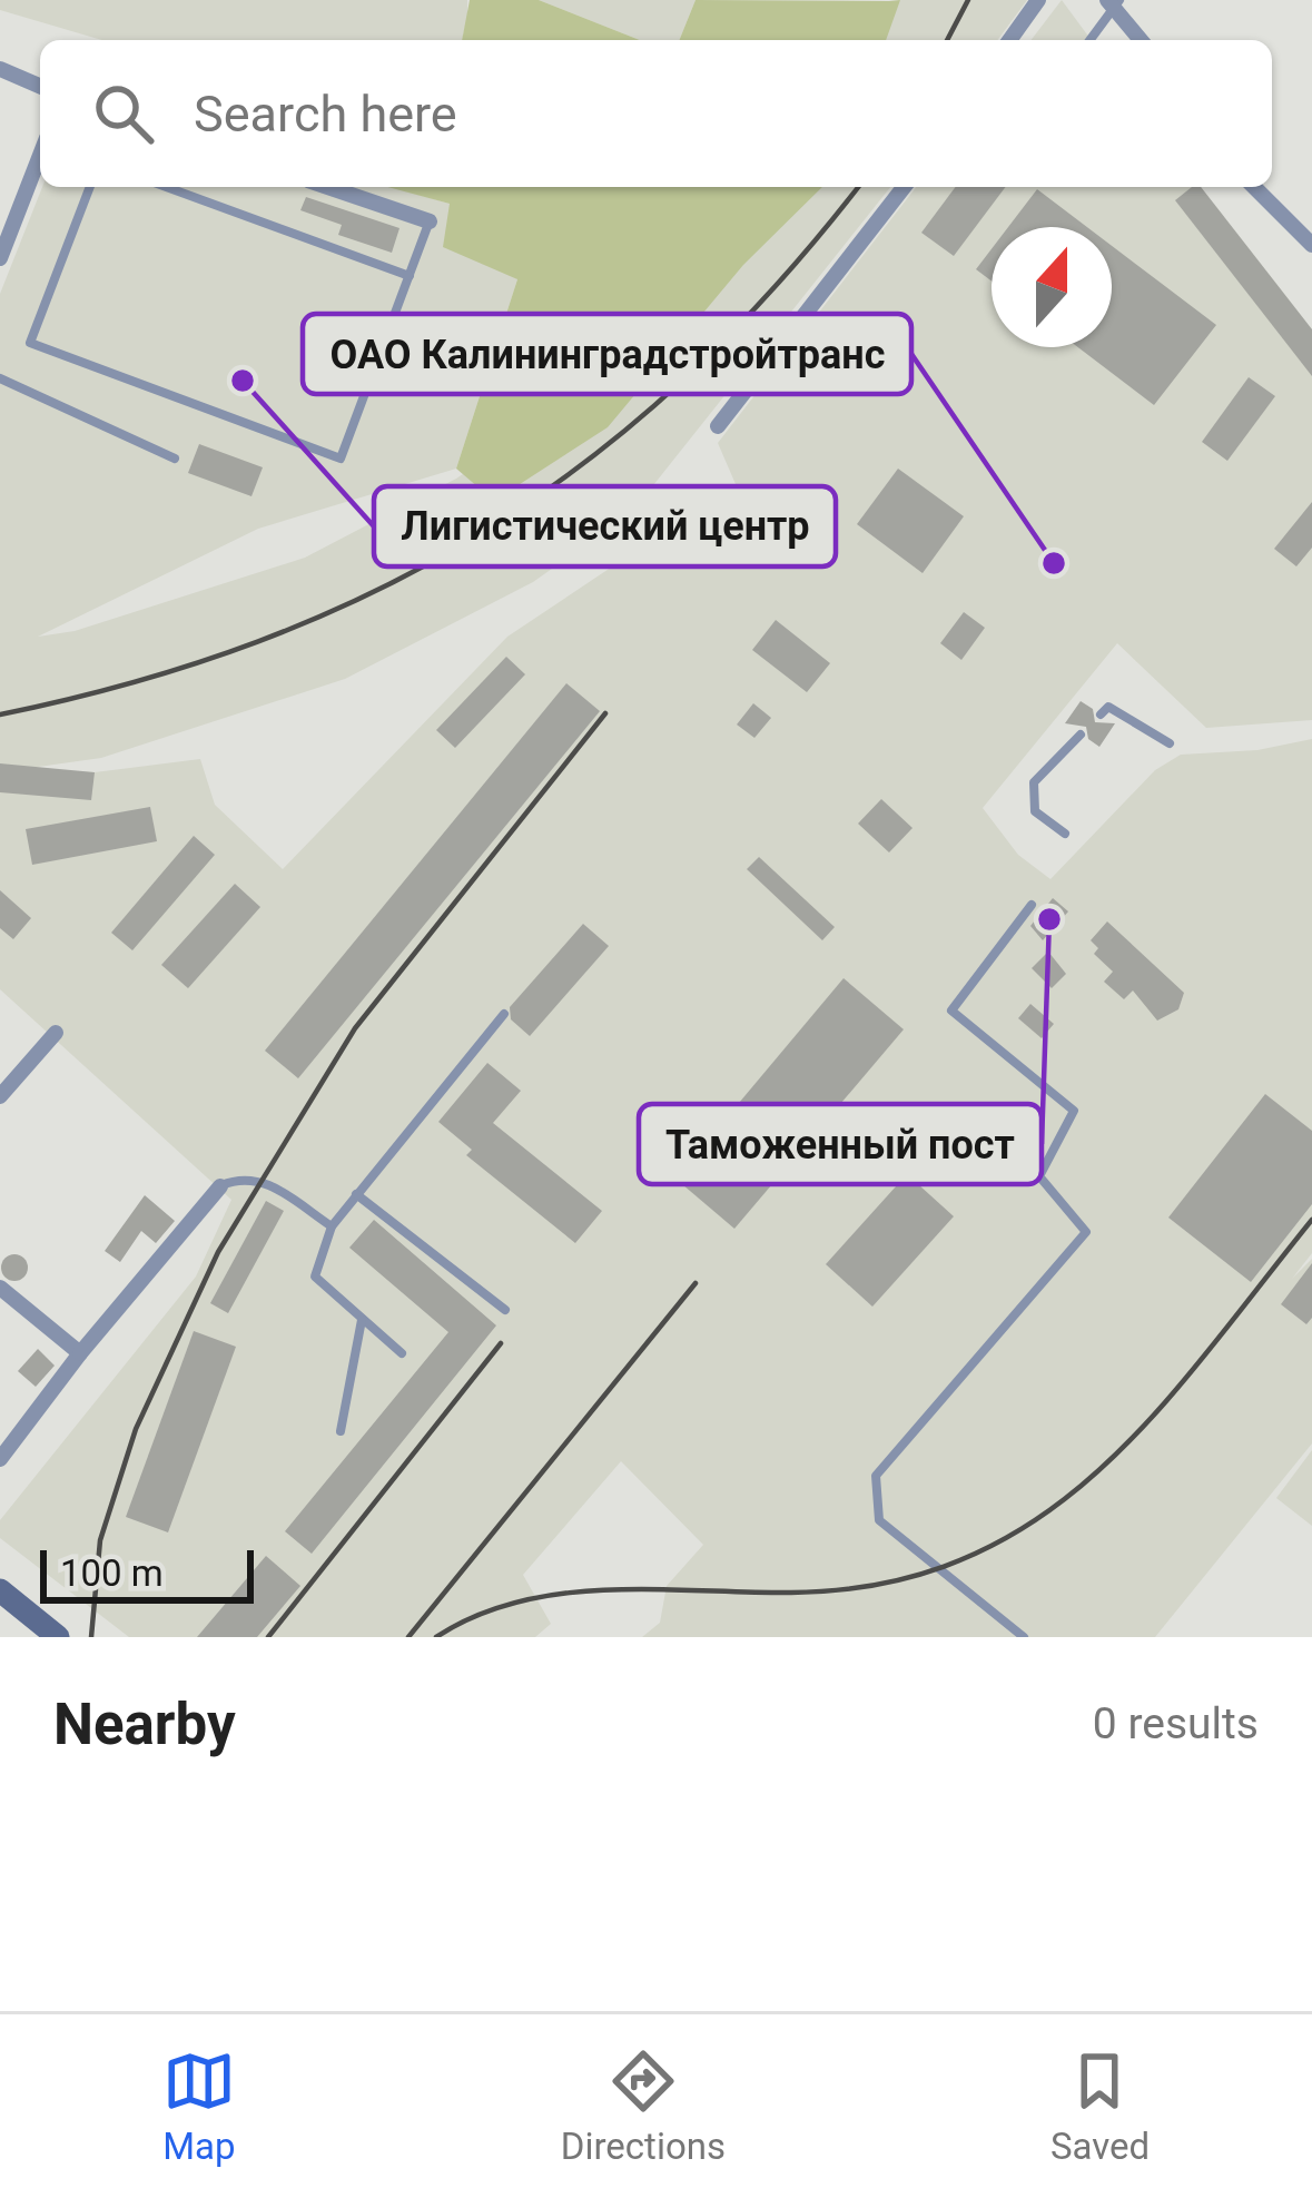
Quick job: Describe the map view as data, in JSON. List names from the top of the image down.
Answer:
{
  "places": ["Лигистический центр", "ОАО Калининградстройтранс", "Таможенный пост"],
  "scale_bar": "100 m",
  "north": "top",
  "page": {
    "search": "Search here",
    "scale": "100 m",
    "heading": ["Nearby", "0 results"],
    "nav": ["Map", "Directions", "Saved"]
  }
}
